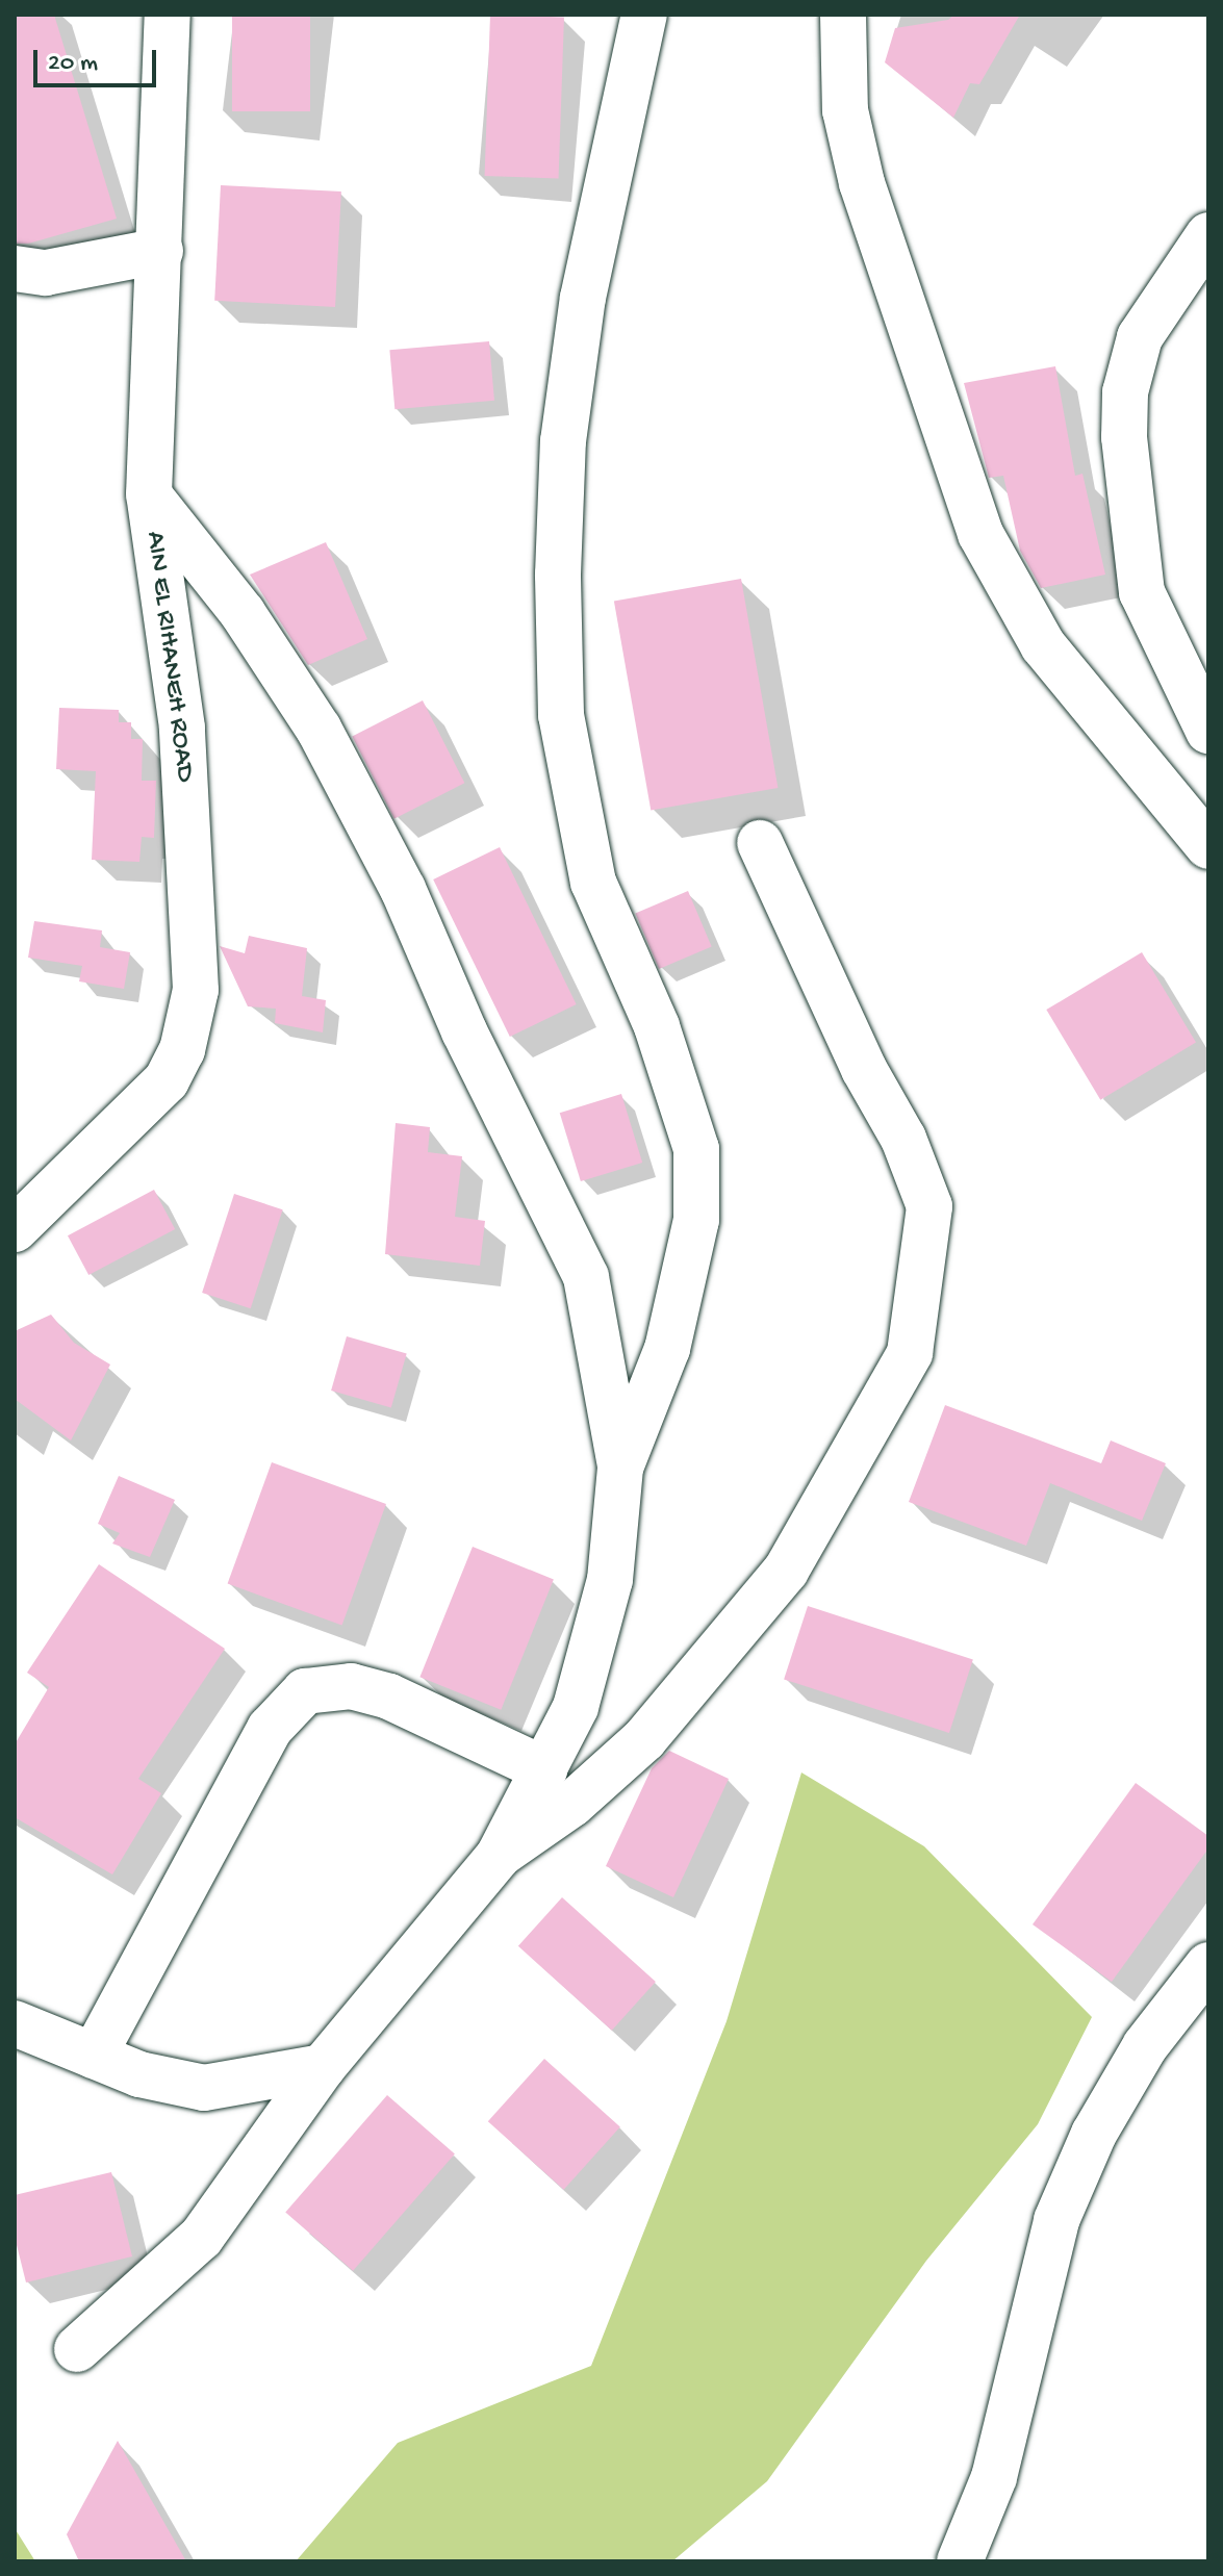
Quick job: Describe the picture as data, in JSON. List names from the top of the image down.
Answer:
{
  "streets": {
    "street": ["AIN EL RIHANEH ROAD"]
  },
  "scale_bar": "20 m"
}
